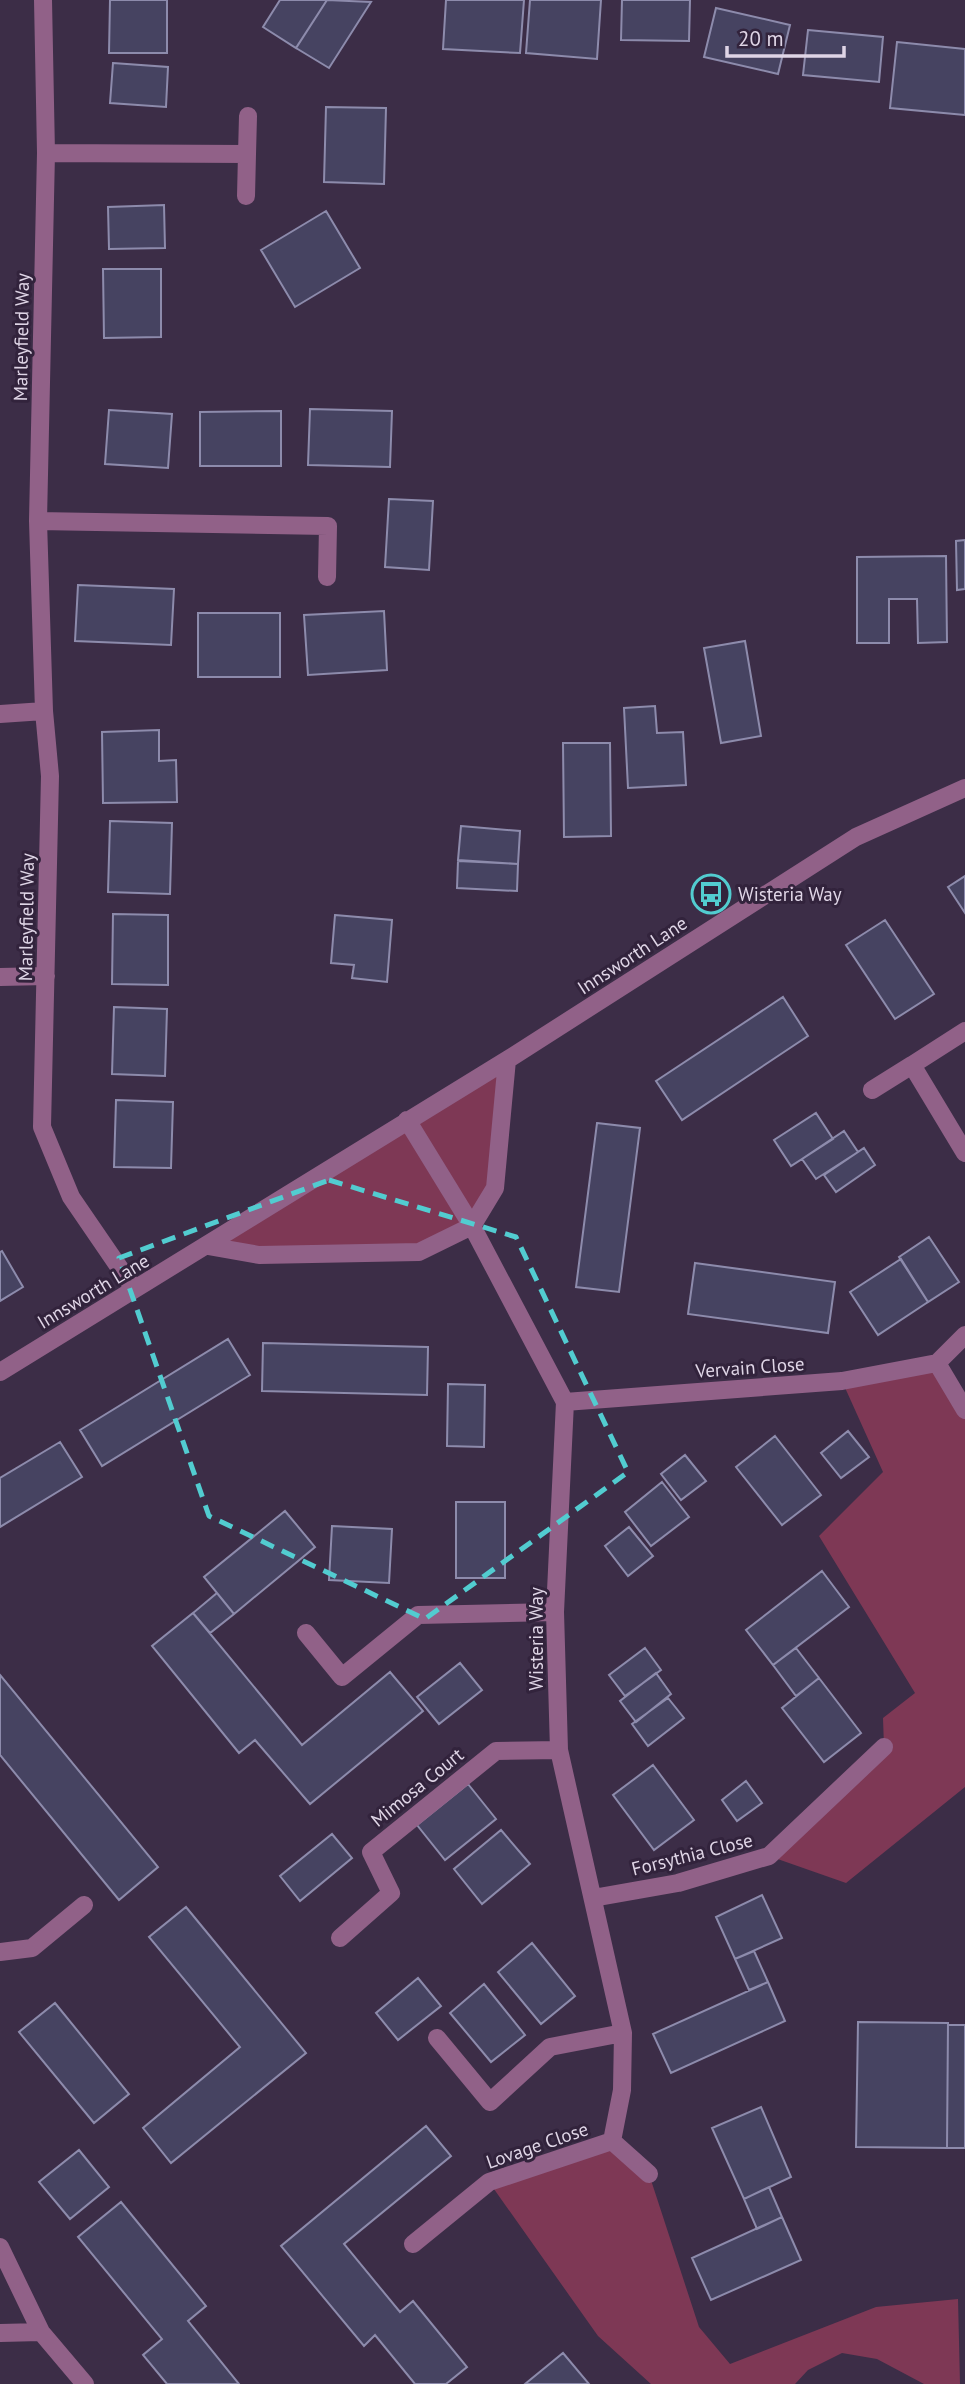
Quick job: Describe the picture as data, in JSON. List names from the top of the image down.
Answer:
{
  "streets": {
    "street": [
      "Marleyfield Way",
      "Innsworth Lane",
      "Vervain Close",
      "Wisteria Way",
      "Mimosa Court",
      "Forsythia Close",
      "Lovage Close"
    ]
  },
  "crossings": [
    ["Marleyfield Way", "Innsworth Lane"],
    ["Vervain Close", "Wisteria Way"],
    ["Wisteria Way", "Mimosa Court"],
    ["Wisteria Way", "Forsythia Close"],
    ["Wisteria Way", "Lovage Close"]
  ],
  "places": {
    "bus stop": ["Wisteria Way"]
  },
  "scale_bar": "20 m"
}
